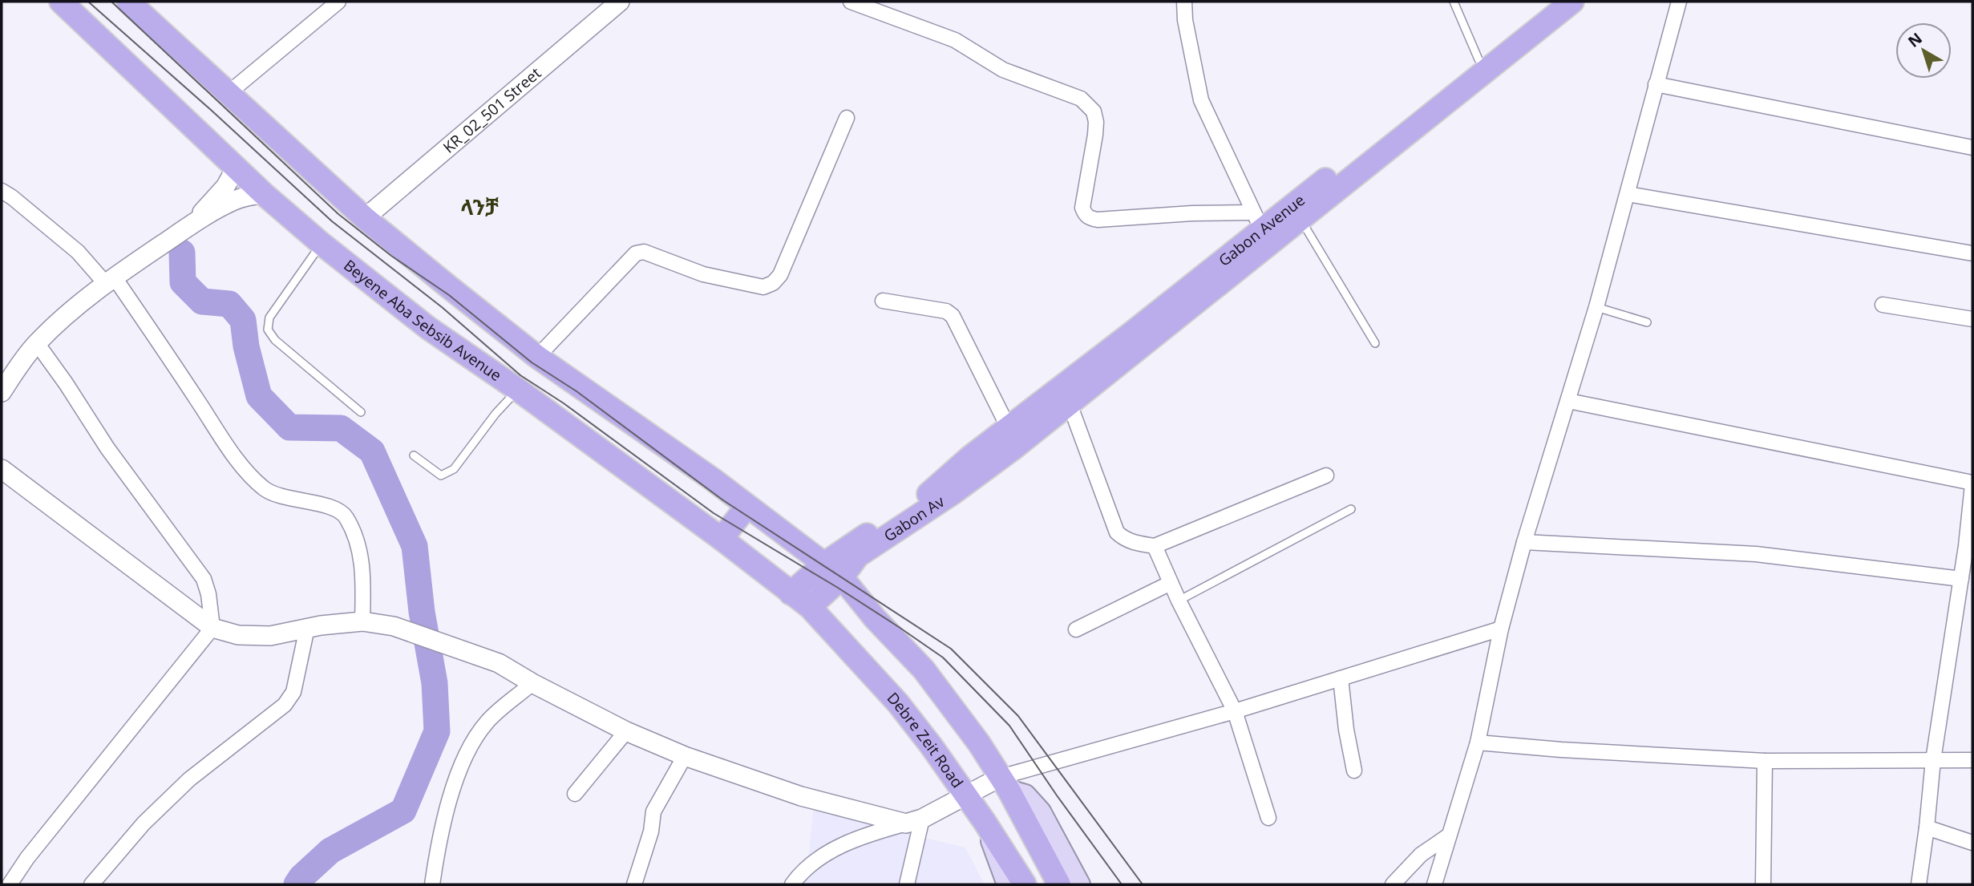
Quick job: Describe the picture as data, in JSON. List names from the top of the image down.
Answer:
{
  "streets": {
    "main road": [
      "Gabon Avenue",
      "Beyene Aba Sebsib Avenue",
      "Gabon Av",
      "Debre Zeit Road"
    ],
    "street": ["KR_02_501 Street"]
  },
  "crossings": [
    ["Gabon Avenue", "Gabon Av"],
    ["Beyene Aba Sebsib Avenue", "Gabon Av"],
    ["Beyene Aba Sebsib Avenue", "Debre Zeit Road"],
    ["Gabon Av", "Debre Zeit Road"]
  ],
  "districts": ["ላንቻ"],
  "north": "top left"
}
